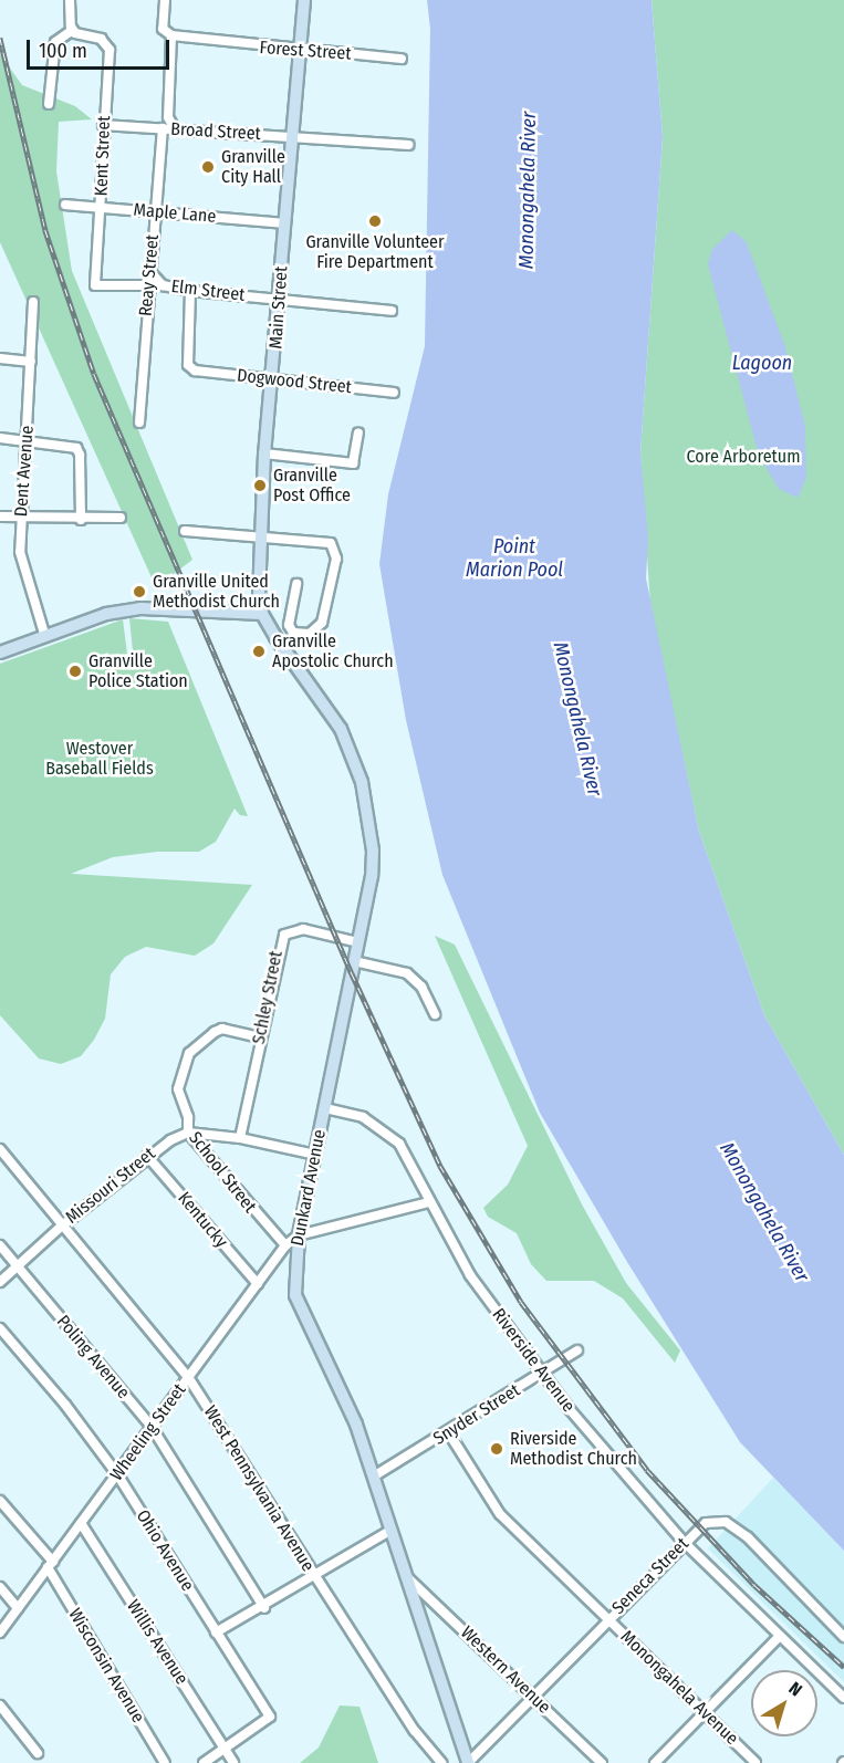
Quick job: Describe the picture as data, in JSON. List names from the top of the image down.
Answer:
{
  "streets": {
    "main road": ["Main Street", "Dunkard Avenue"],
    "street": [
      "Forest Street",
      "Broad Street",
      "Kent Street",
      "Maple Lane",
      "Reay Street",
      "Elm Street",
      "Dogwood Street",
      "Dent Avenue",
      "Schley Street",
      "School Street",
      "Missouri Street",
      "Kentucky",
      "Poling Avenue",
      "Riverside Avenue",
      "Snyder Street",
      "Wheeling Street",
      "West Pennsylvania Avenue",
      "Ohio Avenue",
      "Seneca Street",
      "Willis Avenue",
      "Wisconsin Avenue",
      "Western Avenue",
      "Monongahela Avenue"
    ]
  },
  "crossings": [
    ["Forest Street", "Main Street"],
    ["Broad Street", "Kent Street"],
    ["Broad Street", "Reay Street"],
    ["Broad Street", "Main Street"],
    ["Kent Street", "Maple Lane"],
    ["Kent Street", "Reay Street"],
    ["Maple Lane", "Reay Street"],
    ["Maple Lane", "Main Street"],
    ["Reay Street", "Elm Street"],
    ["Elm Street", "Main Street"],
    ["Elm Street", "Dogwood Street"],
    ["Main Street", "Dogwood Street"],
    ["Main Street", "Dunkard Avenue"],
    ["Schley Street", "School Street"],
    ["Schley Street", "Dunkard Avenue"],
    ["School Street", "Missouri Street"],
    ["School Street", "Wheeling Street"],
    ["Missouri Street", "Kentucky"],
    ["Missouri Street", "Poling Avenue"],
    ["Missouri Street", "West Pennsylvania Avenue"],
    ["Dunkard Avenue", "Riverside Avenue"],
    ["Dunkard Avenue", "Snyder Street"],
    ["Dunkard Avenue", "Wheeling Street"],
    ["Dunkard Avenue", "Seneca Street"],
    ["Dunkard Avenue", "Western Avenue"],
    ["Kentucky", "Wheeling Street"],
    ["Poling Avenue", "Wheeling Street"],
    ["Riverside Avenue", "Snyder Street"],
    ["Riverside Avenue", "Seneca Street"],
    ["Snyder Street", "Monongahela Avenue"],
    ["Wheeling Street", "West Pennsylvania Avenue"],
    ["Wheeling Street", "Ohio Avenue"],
    ["Wheeling Street", "Willis Avenue"],
    ["Wheeling Street", "Wisconsin Avenue"],
    ["Ohio Avenue", "Willis Avenue"],
    ["Seneca Street", "Western Avenue"],
    ["Seneca Street", "Monongahela Avenue"]
  ],
  "water": ["Monongahela River", "Lagoon", "Point Marion Pool"],
  "parks": ["Core Arboretum", "Westover Baseball Fields"],
  "places": [
    "Granville City Hall",
    "Granville Volunteer Fire Department",
    "Granville Post Office",
    "Granville United Methodist Church",
    "Granville Apostolic Church",
    "Granville Police Station",
    "Riverside Methodist Church"
  ],
  "scale_bar": "100 m",
  "north": "top right"
}
